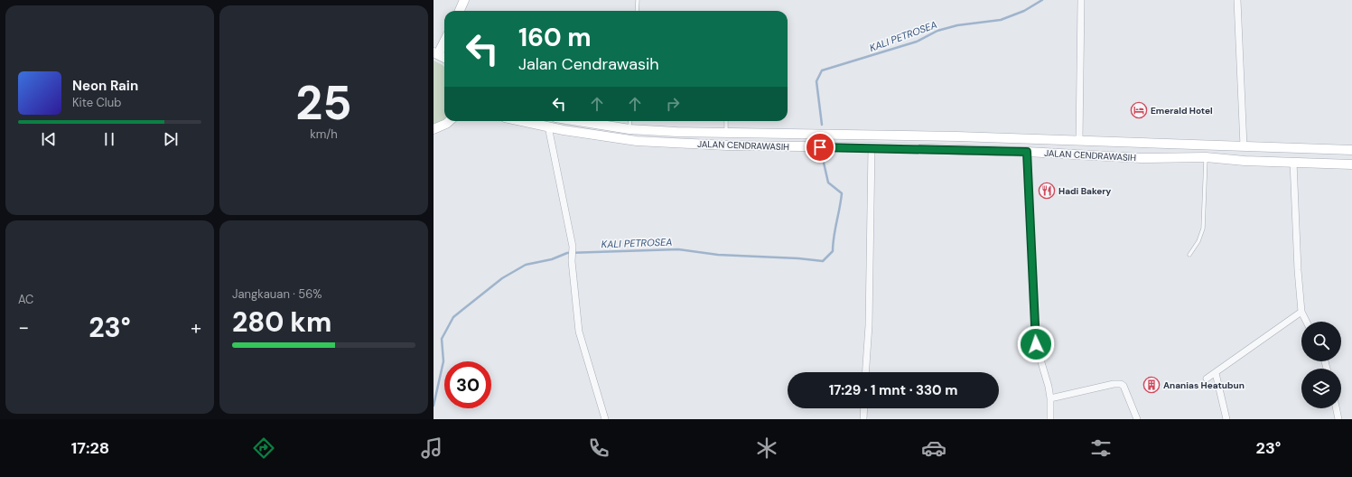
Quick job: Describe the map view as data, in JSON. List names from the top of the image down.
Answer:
{
  "streets": {
    "main road": ["JALAN CENDRAWASIH"]
  },
  "water": ["KALI PETROSEA"],
  "places": {
    "hotel": ["Emerald Hotel"],
    "restaurant": ["Hadi Bakery"],
    "building": ["Ananias Heatubun"]
  },
  "page": {
    "tile": [
      ["25", "km/h"],
      "AC",
      ["Jangkauan · 56%", "280 km"]
    ],
    "turn": ["160 m", "Jalan Cendrawasih"],
    "song": ["Neon Rain", "Kite Club"],
    "heat": ["−", "23°", "+"],
    "limit": "30",
    "trip": "17:29 · 1 mnt · 330 m",
    "tabs": ["17:28", "23°"]
  }
}
